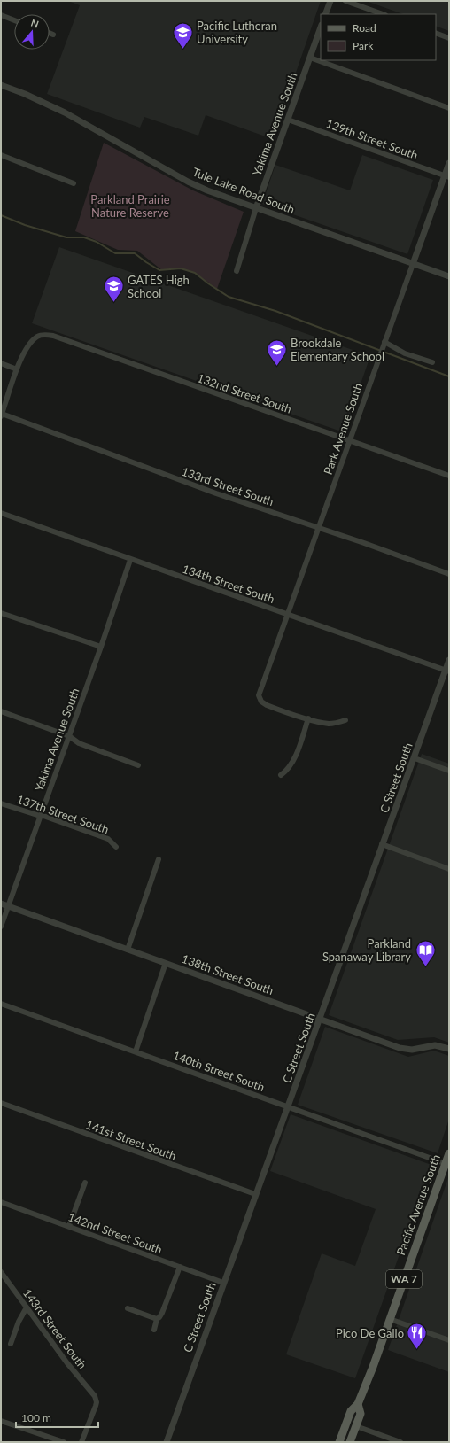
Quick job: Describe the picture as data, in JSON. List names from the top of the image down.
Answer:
{
  "streets": {
    "main road": ["Pacific Avenue South", "WA 7"],
    "street": [
      "Yakima Avenue South",
      "129th Street South",
      "Tule Lake Road South",
      "132nd Street South",
      "Park Avenue South",
      "133rd Street South",
      "134th Street South",
      "C Street South",
      "137th Street South",
      "138th Street South",
      "140th Street South",
      "141st Street South",
      "142nd Street South",
      "143rd Street South"
    ]
  },
  "crossings": [
    ["Yakima Avenue South", "129th Street South"],
    ["Yakima Avenue South", "Tule Lake Road South"],
    ["Yakima Avenue South", "134th Street South"],
    ["Yakima Avenue South", "137th Street South"],
    ["Yakima Avenue South", "138th Street South"],
    ["129th Street South", "Park Avenue South"],
    ["Tule Lake Road South", "Park Avenue South"],
    ["132nd Street South", "Park Avenue South"],
    ["Park Avenue South", "133rd Street South"],
    ["Park Avenue South", "134th Street South"],
    ["134th Street South", "C Street South"],
    ["C Street South", "138th Street South"],
    ["C Street South", "140th Street South"],
    ["C Street South", "141st Street South"],
    ["C Street South", "142nd Street South"],
    ["140th Street South", "Pacific Avenue South"]
  ],
  "parks": ["Parkland Prairie Nature Reserve"],
  "places": {
    "school or university": ["Pacific Lutheran University", "GATES High School", "Brookdale Elementary School"],
    "library": ["Parkland Spanaway Library"],
    "restaurant": ["Pico De Gallo"]
  },
  "legend": ["Road", "Park"],
  "scale_bar": "100 m",
  "north": "top"
}
